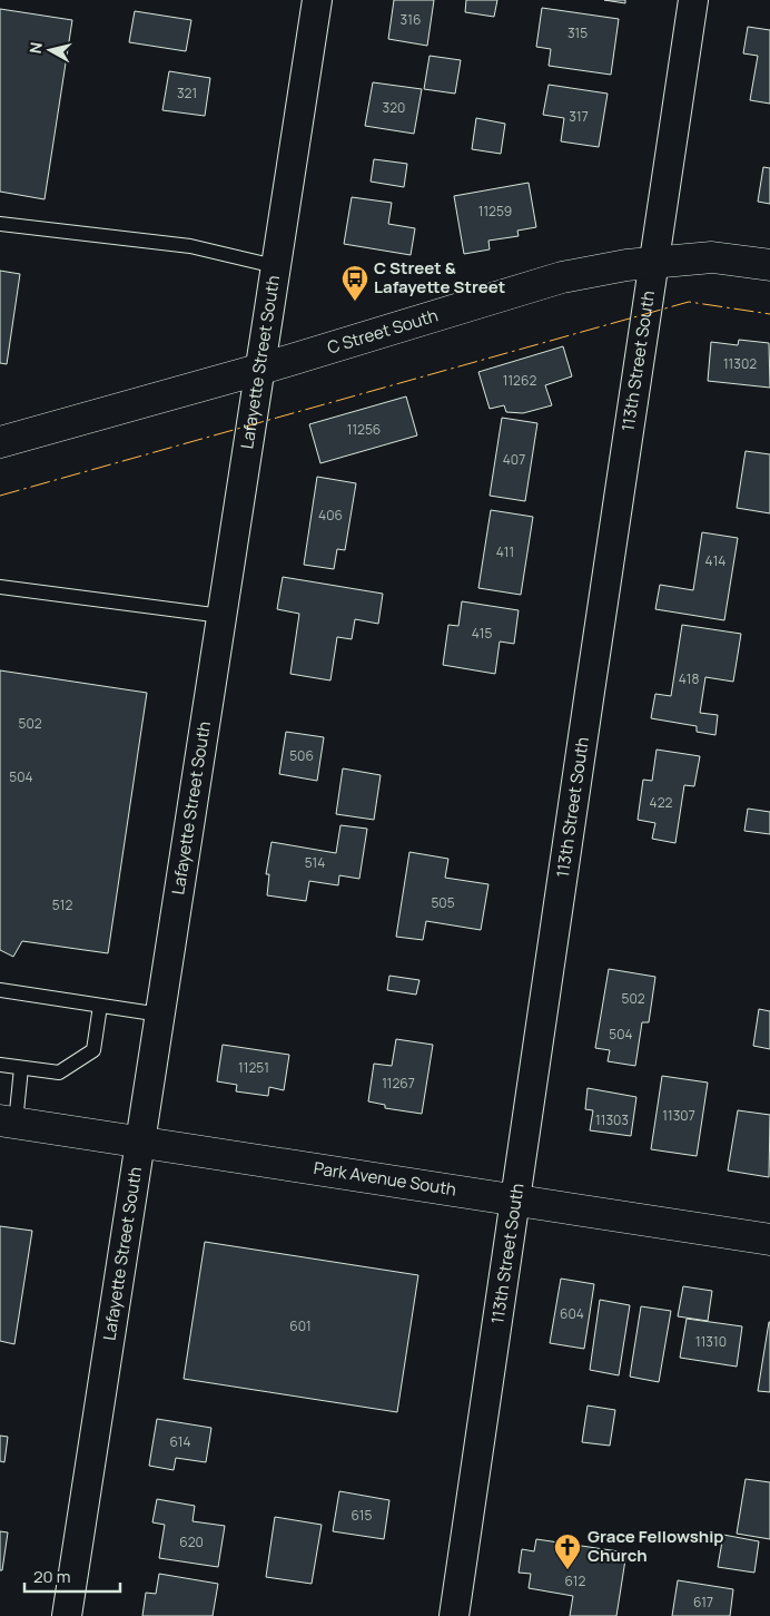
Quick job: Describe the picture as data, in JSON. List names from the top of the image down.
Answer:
{
  "streets": {
    "main road": ["C Street South", "Park Avenue South"],
    "street": ["Lafayette Street South", "113th Street South"]
  },
  "crossings": [
    ["C Street South", "Lafayette Street South"],
    ["C Street South", "113th Street South"],
    ["Lafayette Street South", "Park Avenue South"],
    ["113th Street South", "Park Avenue South"]
  ],
  "places": {
    "bus stop": ["C Street & Lafayette Street"],
    "church": ["Grace Fellowship Church"]
  },
  "house_numbers": [
    "316",
    "315",
    "321",
    "320",
    "317",
    "11259",
    "11302",
    "11262",
    "11256",
    "407",
    "406",
    "411",
    "414",
    "415",
    "418",
    "502",
    "506",
    "504",
    "422",
    "514",
    "505",
    "512",
    "502",
    "504",
    "11251",
    "11267",
    "11307",
    "11303",
    "604",
    "601",
    "11310",
    "614",
    "615",
    "620",
    "612",
    "617"
  ],
  "scale_bar": "20 m",
  "north": "left"
}
